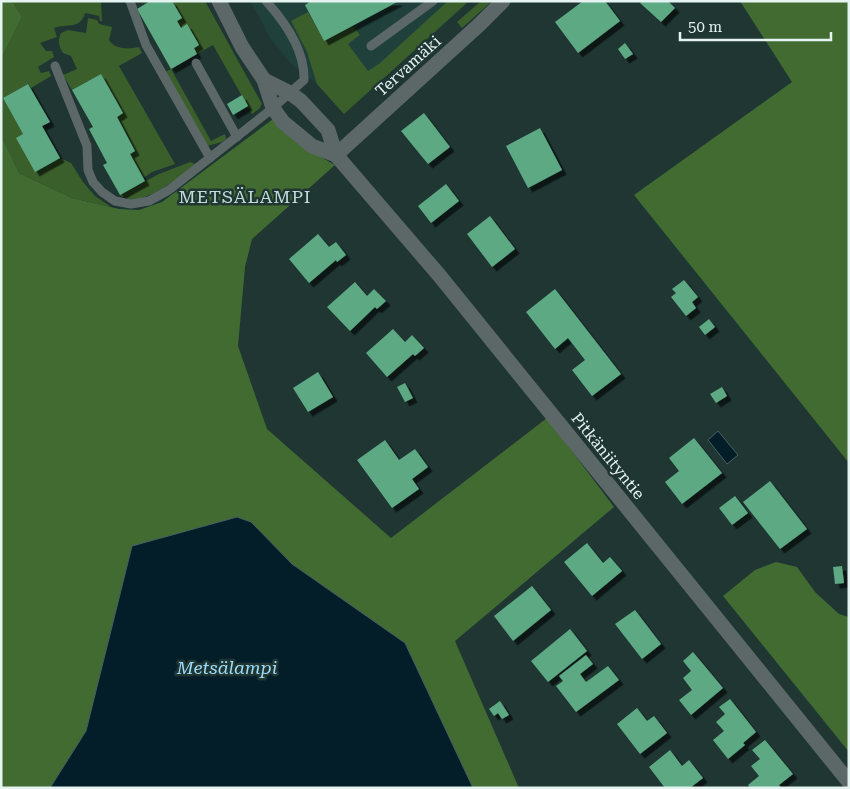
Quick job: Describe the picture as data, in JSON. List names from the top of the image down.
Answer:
{
  "streets": {
    "street": ["Tervamäki", "Pitkäniityntie"]
  },
  "crossings": [
    ["Tervamäki", "Pitkäniityntie"]
  ],
  "districts": ["METSÄLAMPI"],
  "water": ["Metsälampi"],
  "scale_bar": "50 m"
}
